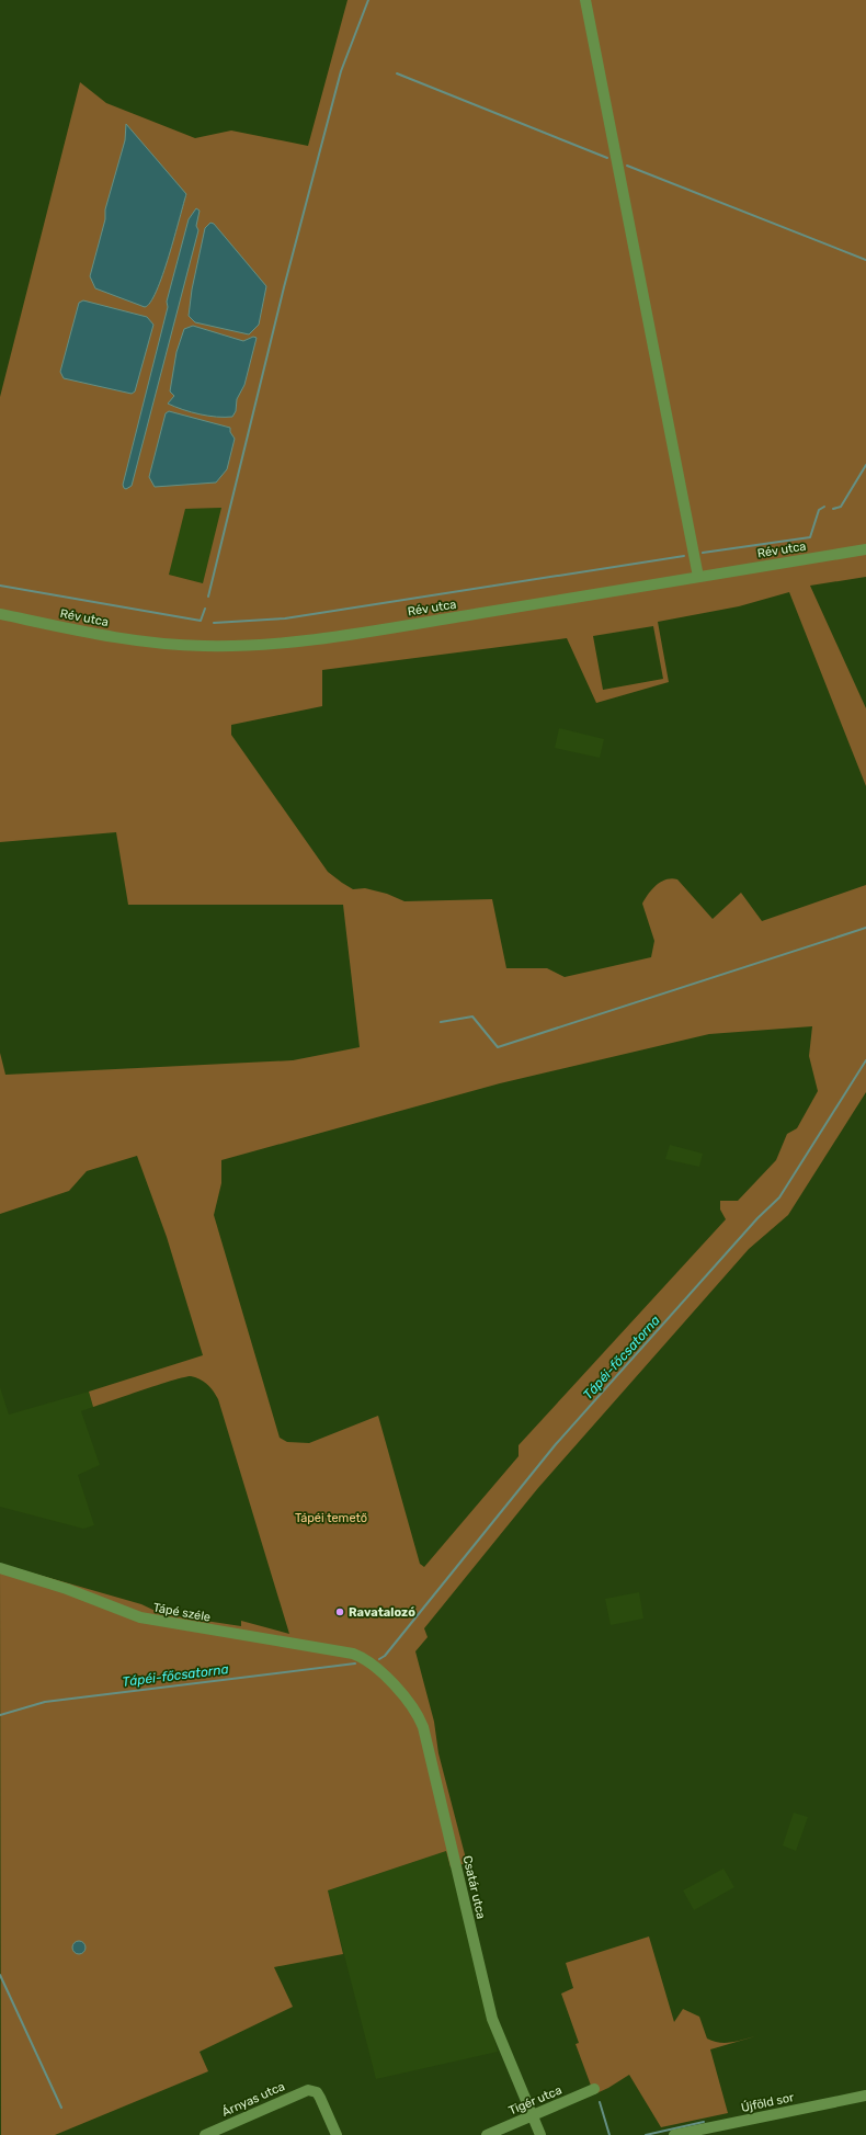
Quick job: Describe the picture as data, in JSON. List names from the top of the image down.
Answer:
{
  "streets": {
    "street": [
      "Rév utca",
      "Tápé széle",
      "Csatár utca",
      "Árnyas utca",
      "Tigér utca",
      "Újföld sor"
    ]
  },
  "crossings": [
    ["Tápé széle", "Csatár utca"],
    ["Csatár utca", "Tigér utca"]
  ],
  "water": ["Tápéi-főcsatorna"],
  "parks": ["Tápéi temető"],
  "places": ["Ravatalozó"]
}
